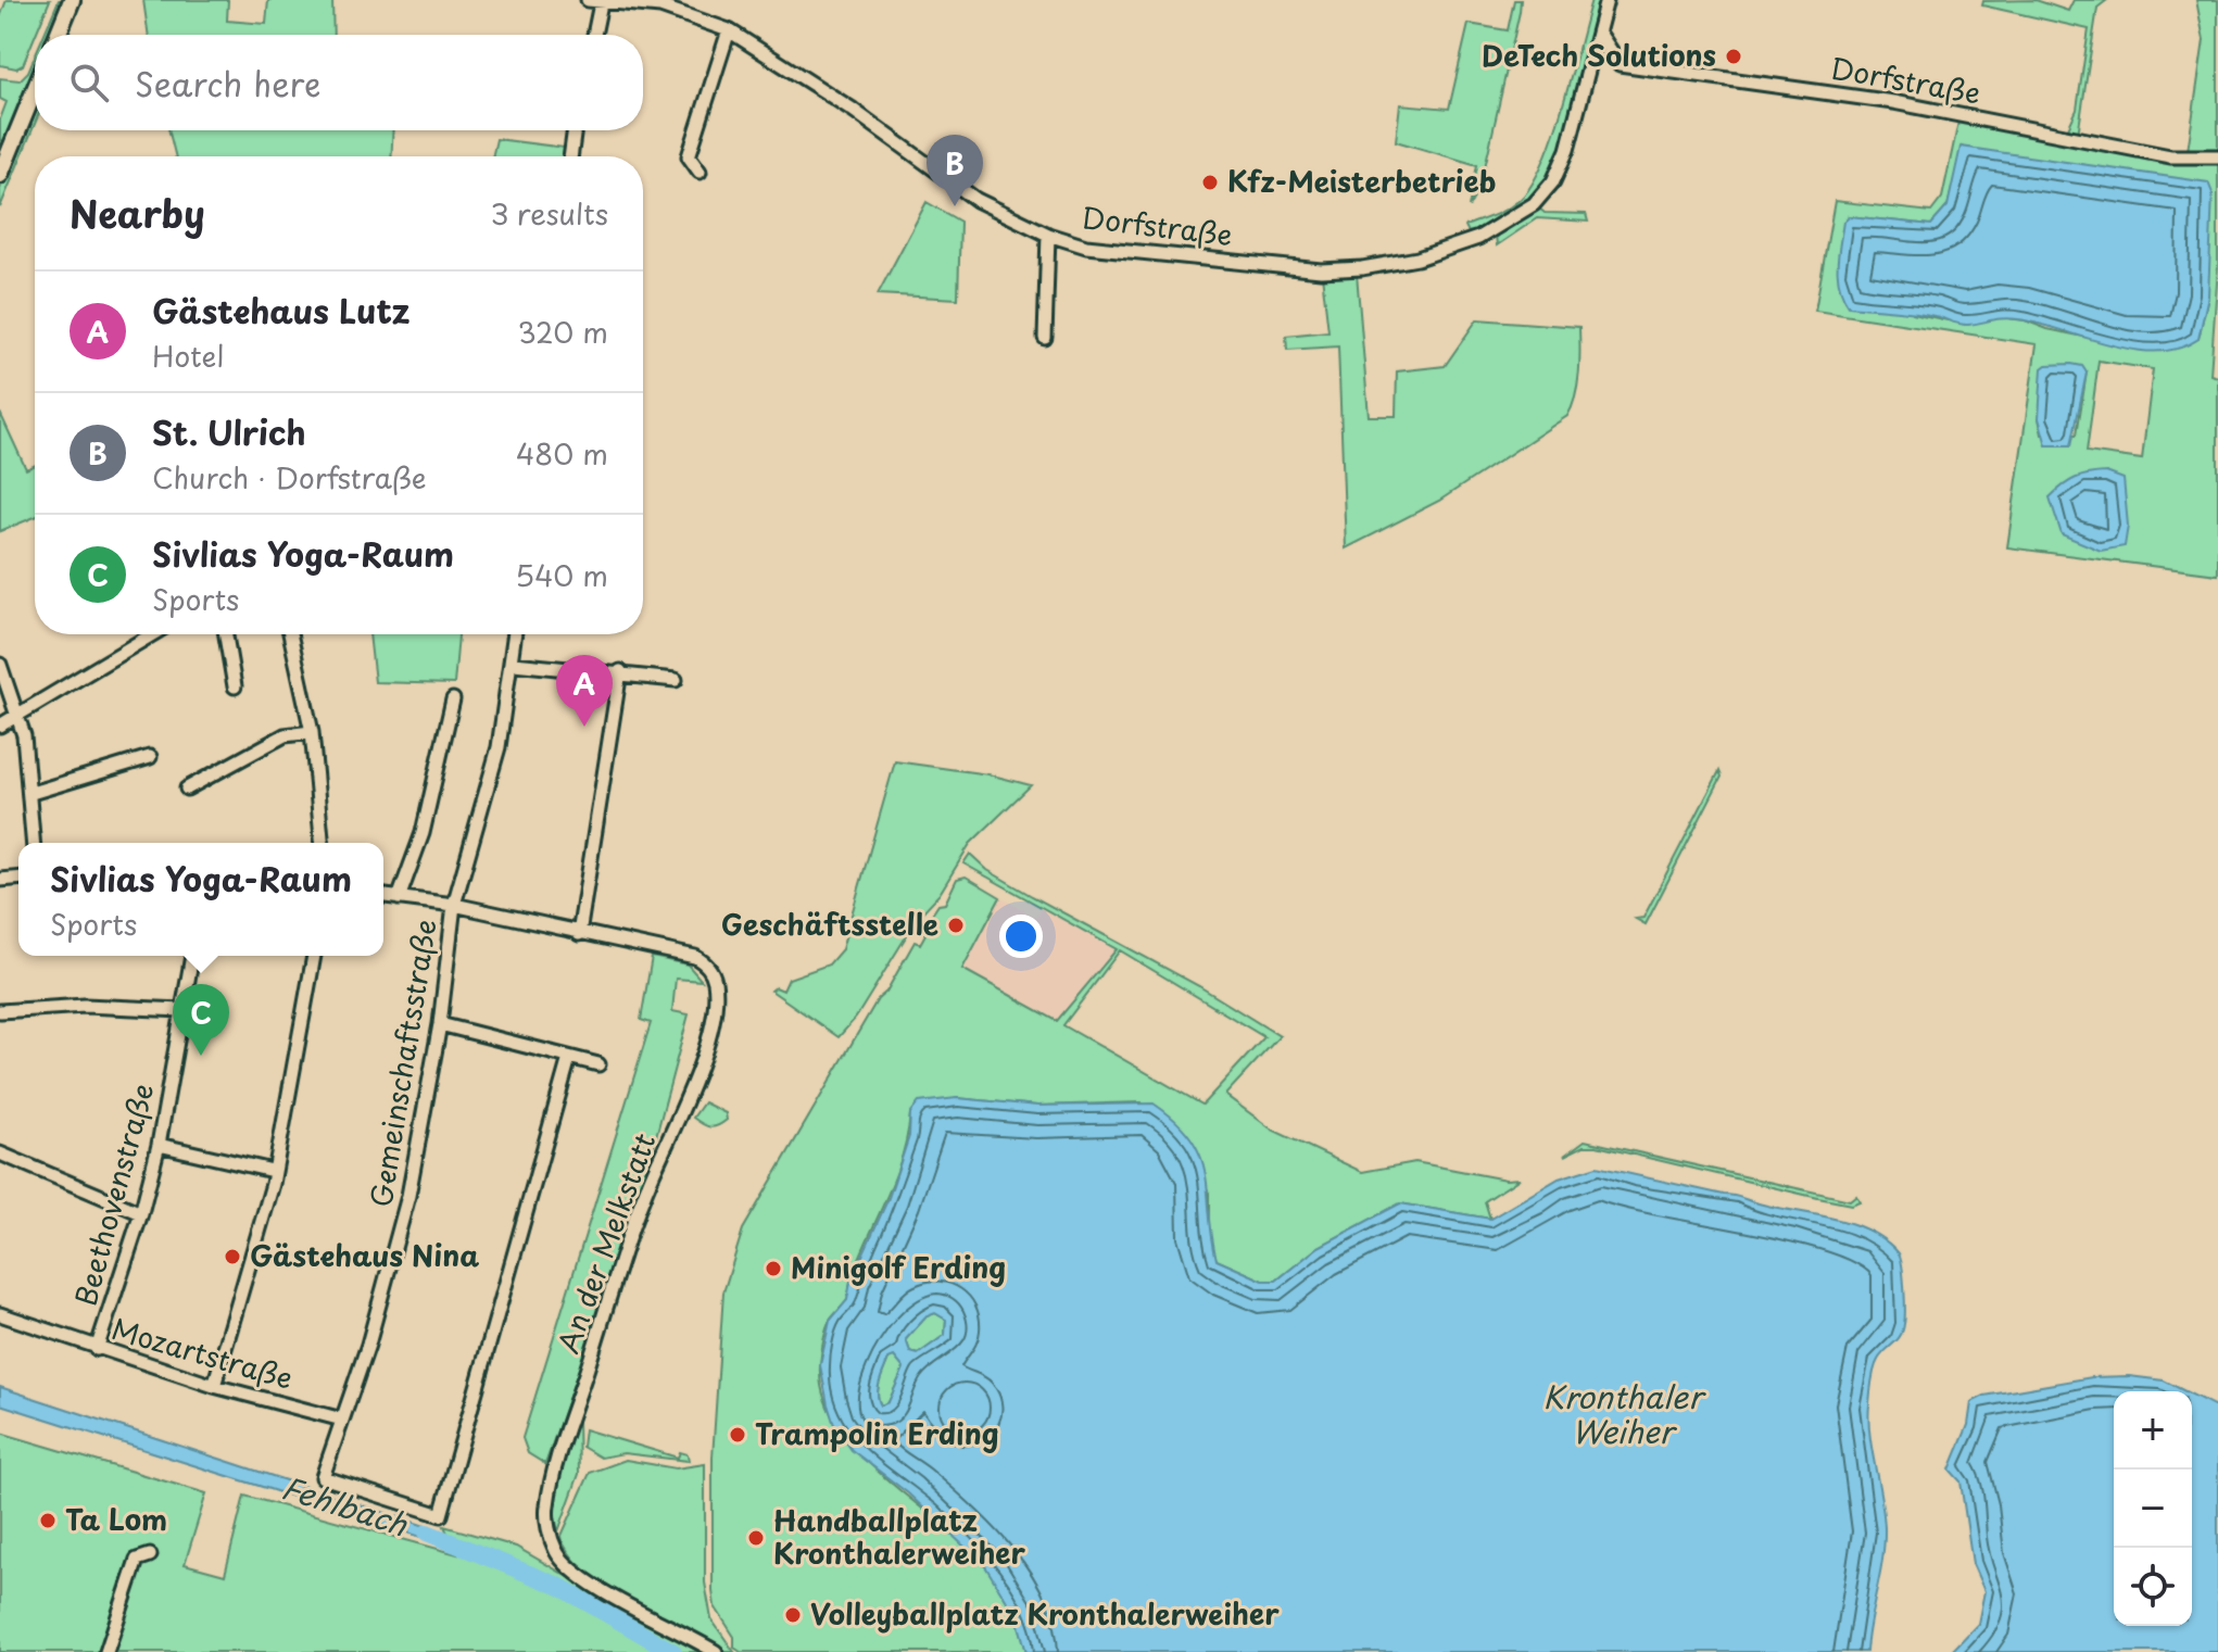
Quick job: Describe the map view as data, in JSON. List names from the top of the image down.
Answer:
{
  "streets": {
    "street": [
      "Dorfstraße",
      "Gemeinschaftsstraße",
      "Beethovenstraße",
      "An der Melkstatt",
      "Mozartstraße"
    ]
  },
  "crossings": [
    ["Gemeinschaftsstraße", "Mozartstraße"],
    ["Beethovenstraße", "Mozartstraße"]
  ],
  "water": ["Kronthaler Weiher", "Fehlbach"],
  "places": [
    "DeTech Solutions",
    "Kfz-Meisterbetrieb",
    "Geschäftsstelle",
    "Gästehaus Nina",
    "Minigolf Erding",
    "Trampolin Erding",
    "Ta Lom",
    "Handballplatz Kronthalerweiher",
    "Volleyballplatz Kronthalerweiher"
  ],
  "page": {
    "search": "Search here",
    "pins": ["B", "A", "C"],
    "heading": ["Nearby", "3 results"],
    "list": [
      {
        "mark": "A",
        "name": "Gästehaus Lutz",
        "note": "Hotel",
        "value": "320 m"
      },
      {
        "mark": "B",
        "name": "St. Ulrich",
        "note": "Church · Dorfstraße",
        "value": "480 m"
      },
      {
        "mark": "C",
        "name": "Sivlias Yoga-Raum",
        "note": "Sports",
        "value": "540 m"
      }
    ],
    "popup": ["Sivlias Yoga-Raum", "Sports"],
    "map_buttons": ["+", "−"]
  }
}
